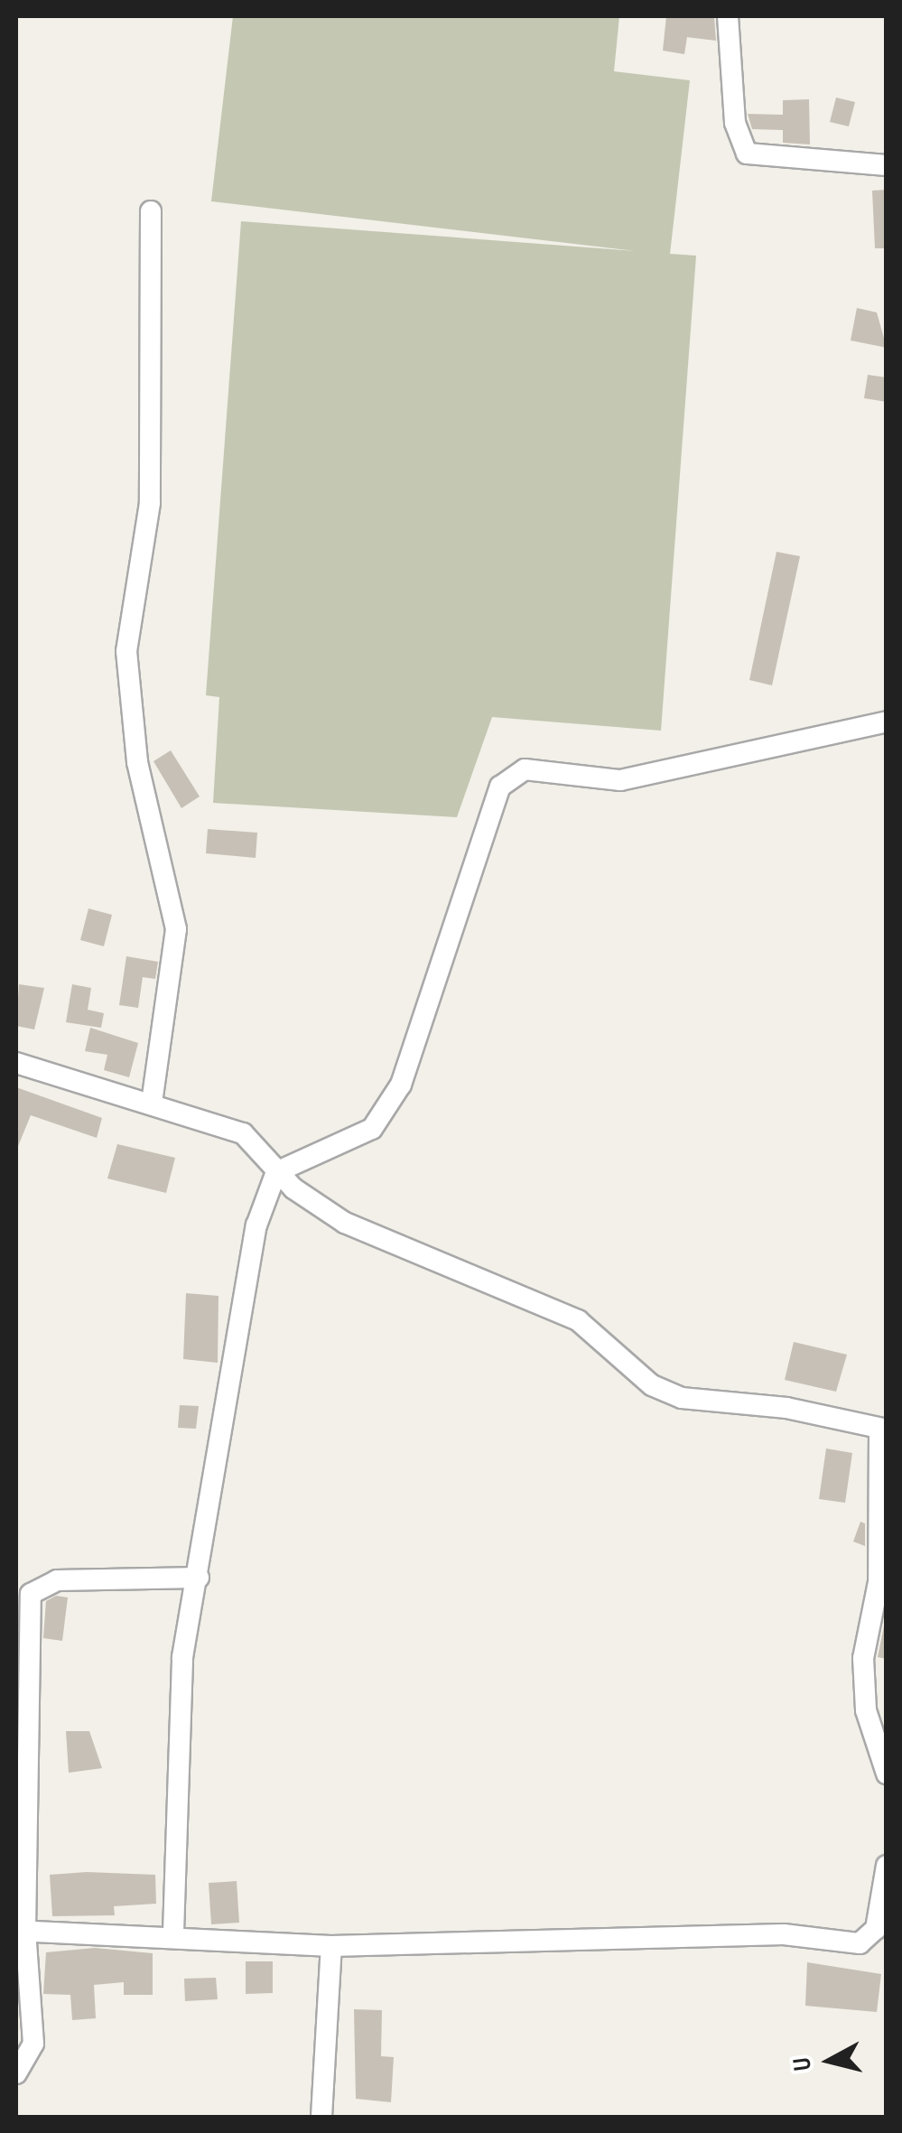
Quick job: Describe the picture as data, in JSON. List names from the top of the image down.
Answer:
{
  "north": "left"
}
